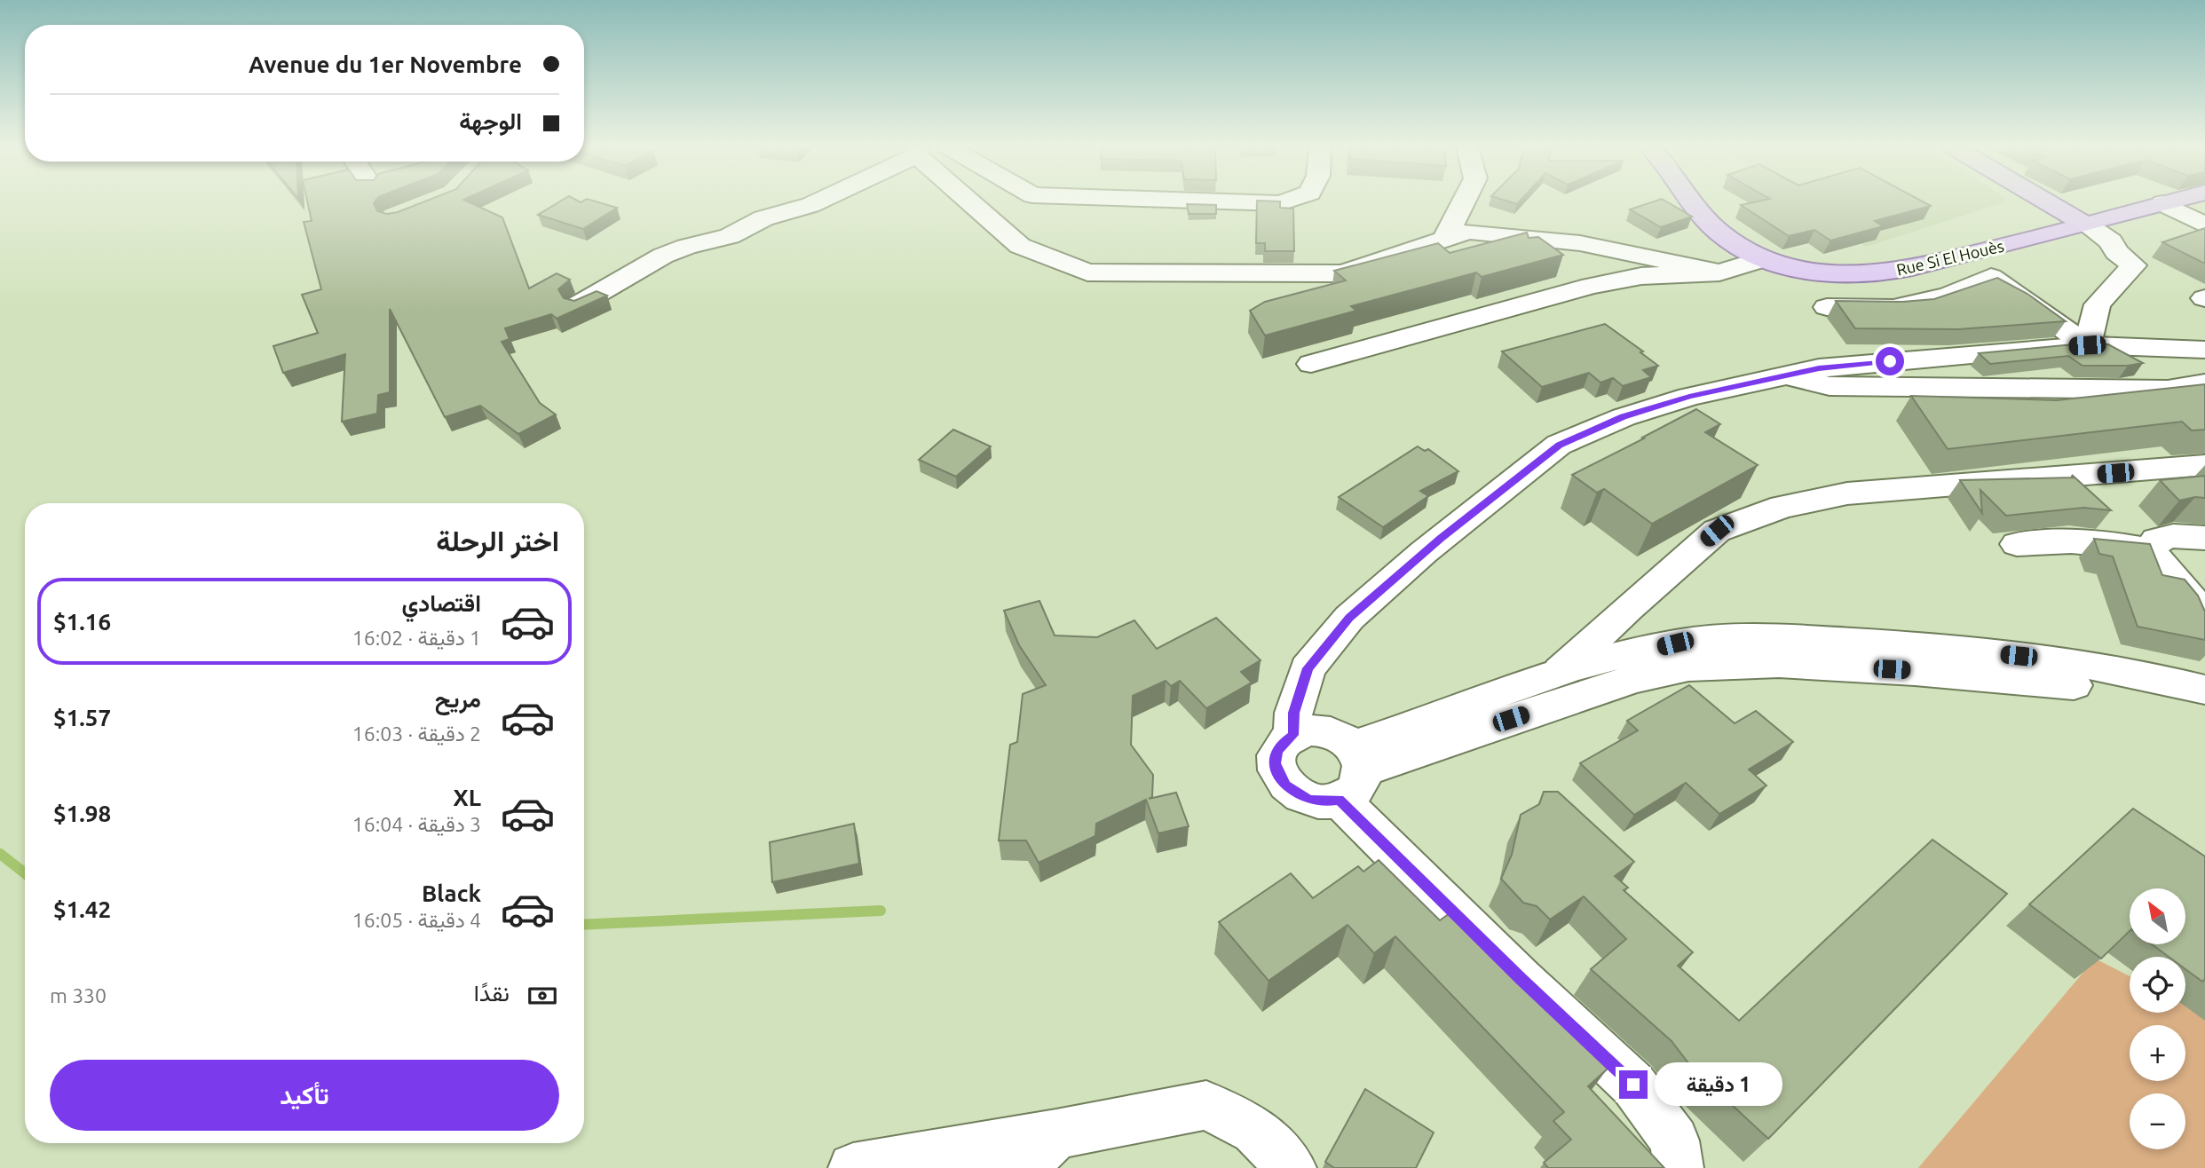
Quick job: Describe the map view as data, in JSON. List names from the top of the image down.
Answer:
{
  "streets": {
    "main road": ["Rue Si El Houès"]
  },
  "north": "top left",
  "page": {
    "banner": ["Avenue du 1er Novembre", "الوجهة"],
    "heading": "اختر الرحلة",
    "list": [
      {
        "name": "اقتصادي",
        "note": "1 دقيقة · 16:02",
        "value": "$1.16"
      },
      {
        "name": "مريح",
        "note": "2 دقيقة · 16:03",
        "value": "$1.57"
      },
      {
        "name": "XL",
        "note": "3 دقيقة · 16:04",
        "value": "$1.98"
      },
      {
        "name": "Black",
        "note": "4 دقيقة · 16:05",
        "value": "$1.42"
      }
    ],
    "map_buttons": ["+", "−"],
    "pay": ["نقدًا", "330 m"],
    "buttons": "تأكيد",
    "bubble": "1 دقيقة"
  }
}
